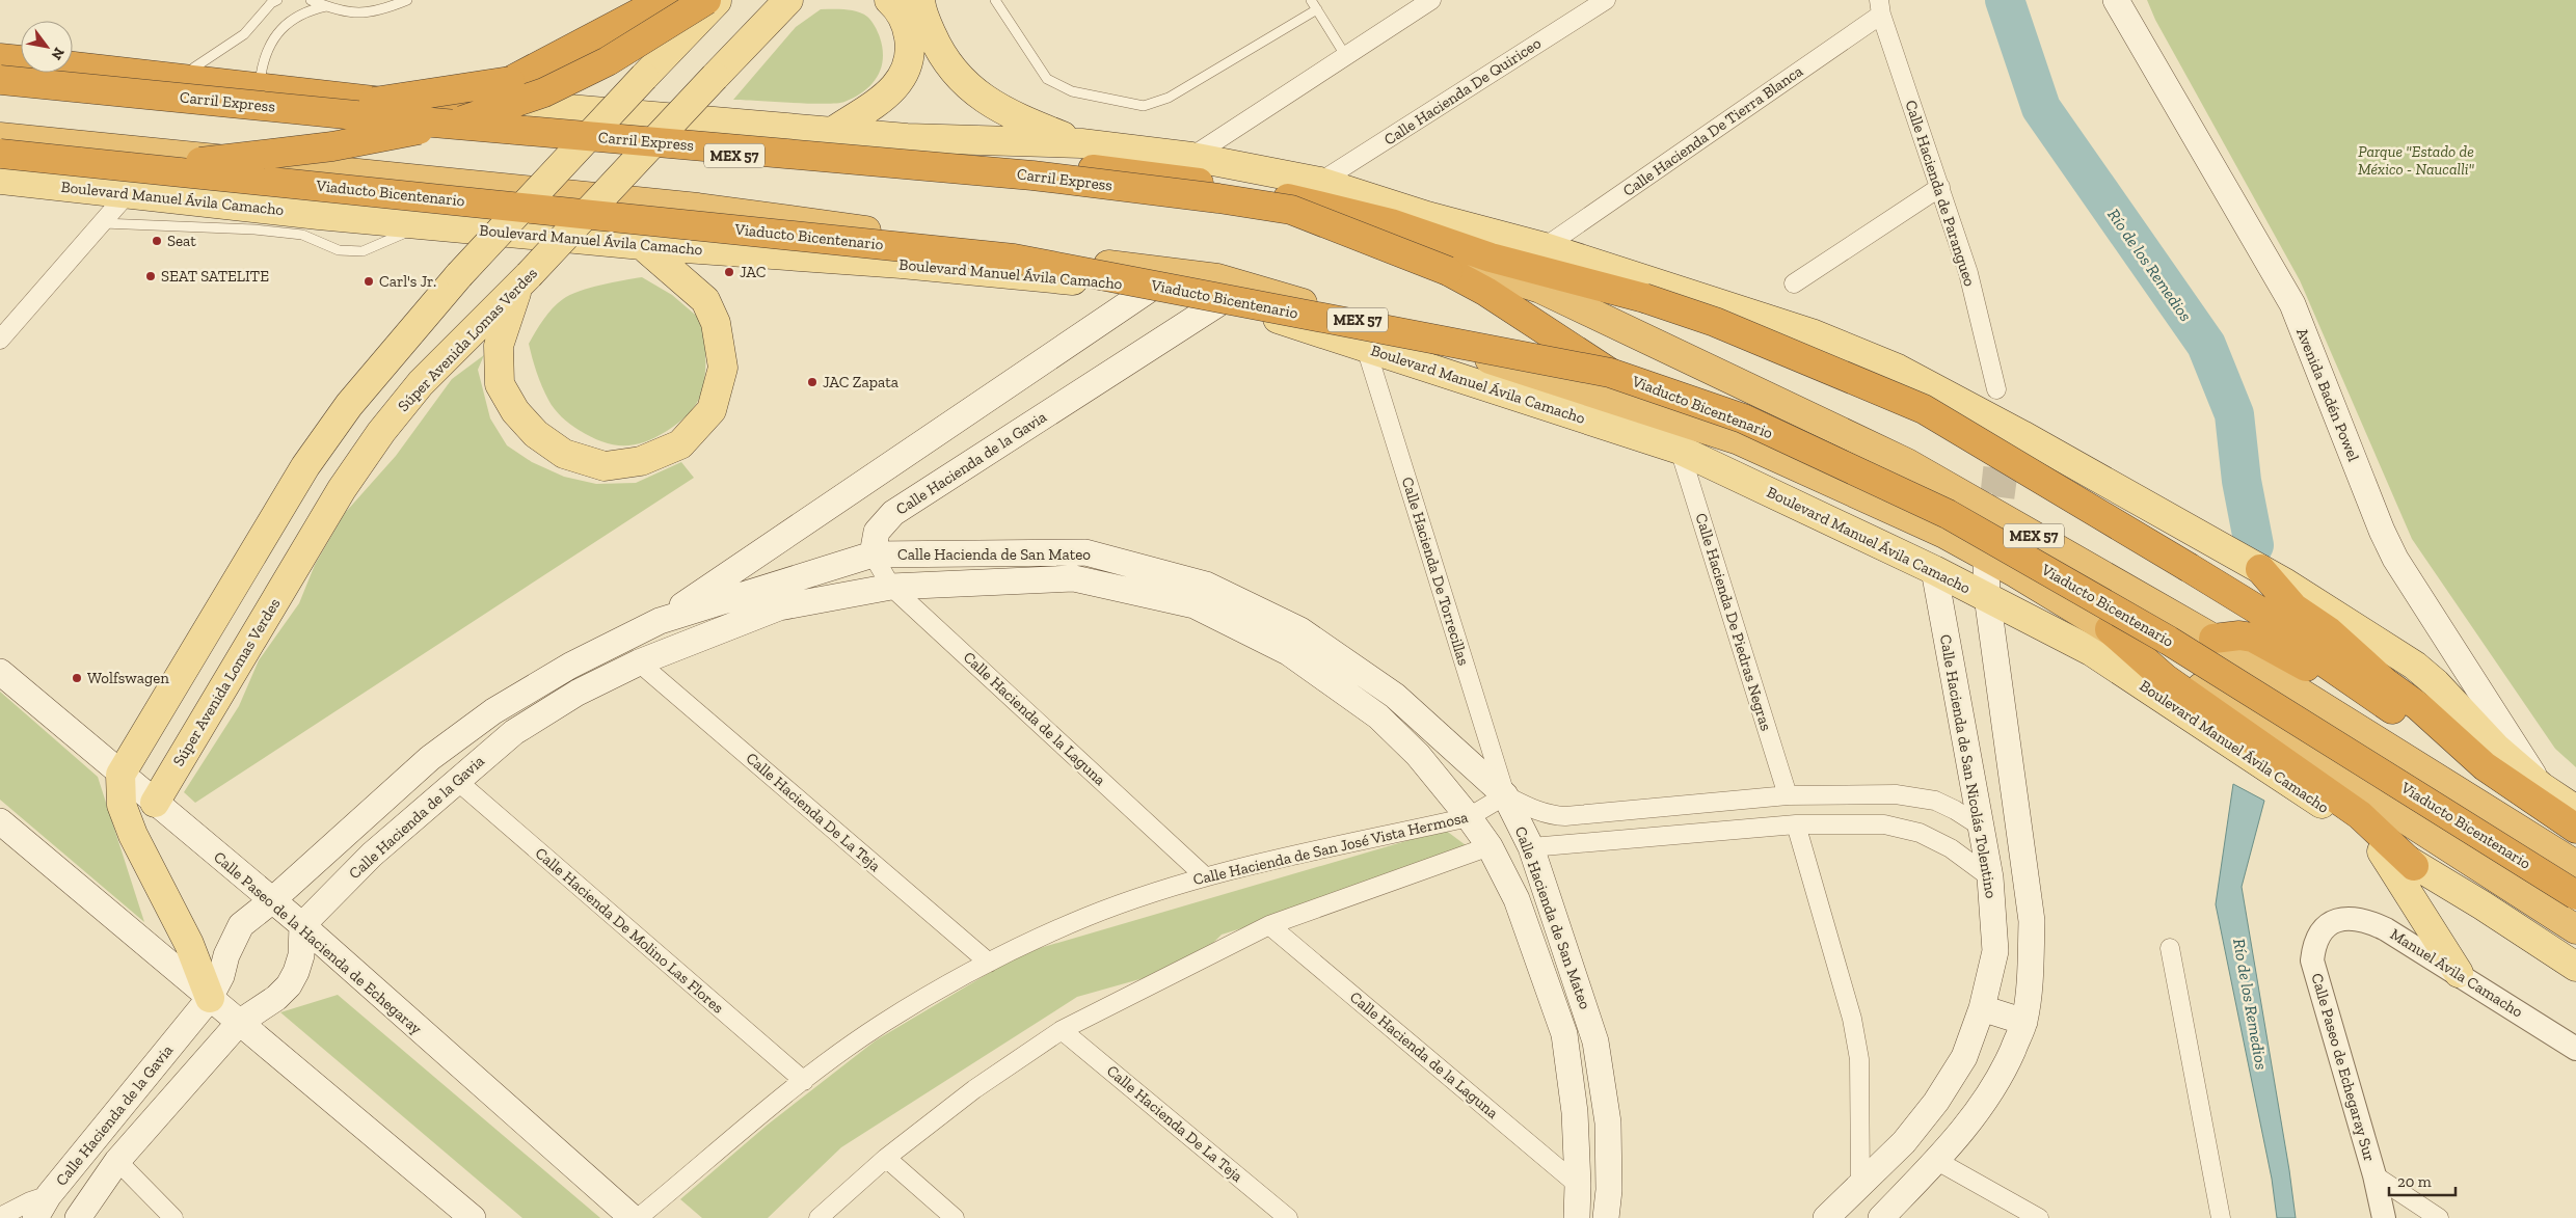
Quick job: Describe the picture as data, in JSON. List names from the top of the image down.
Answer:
{
  "streets": {
    "highway": [
      "Carril Express",
      "MEX 57",
      "Viaducto Bicentenario",
      "Boulevard Manuel Ávila Camacho"
    ],
    "main road": [
      "Súper Avenida Lomas Verdes",
      "Avenida Badén Powel",
      "Calle Hacienda de la Gavia",
      "Calle Hacienda de San Mateo",
      "Calle Hacienda de San Nicolás Tolentino",
      "Calle Paseo de la Hacienda de Echegaray"
    ],
    "street": [
      "Calle Hacienda De Quiriceo",
      "Calle Hacienda De Tierra Blanca",
      "Calle Hacienda de Parangueo",
      "Calle Hacienda De Torrecillas",
      "Calle Hacienda De Piedras Negras",
      "Calle Hacienda de la Laguna",
      "Calle Hacienda De La Teja",
      "Calle Hacienda de San José Vista Hermosa",
      "Calle Hacienda De Molino Las Flores",
      "Manuel Ávila Camacho",
      "Calle Paseo de Echegaray Sur"
    ]
  },
  "crossings": [
    ["Carril Express", "Viaducto Bicentenario"],
    ["Calle Hacienda De Tierra Blanca", "Calle Hacienda de Parangueo"],
    ["Boulevard Manuel Ávila Camacho", "Calle Hacienda de la Gavia"],
    ["Boulevard Manuel Ávila Camacho", "Calle Hacienda De Torrecillas"],
    ["Boulevard Manuel Ávila Camacho", "Calle Hacienda De Piedras Negras"],
    ["Boulevard Manuel Ávila Camacho", "Calle Hacienda de San Nicolás Tolentino"],
    ["Súper Avenida Lomas Verdes", "Calle Paseo de la Hacienda de Echegaray"],
    ["Calle Hacienda de la Gavia", "Calle Hacienda de San Mateo"],
    ["Calle Hacienda de la Gavia", "Calle Hacienda de la Laguna"],
    ["Calle Hacienda de la Gavia", "Calle Hacienda De La Teja"],
    ["Calle Hacienda de la Gavia", "Calle Hacienda De Molino Las Flores"],
    ["Calle Hacienda de la Gavia", "Calle Paseo de la Hacienda de Echegaray"],
    ["Calle Hacienda de San Mateo", "Calle Hacienda De Torrecillas"],
    ["Calle Hacienda de San Mateo", "Calle Hacienda de la Laguna"],
    ["Calle Hacienda de San Mateo", "Calle Hacienda de San José Vista Hermosa"],
    ["Calle Hacienda De Torrecillas", "Calle Hacienda de San José Vista Hermosa"],
    ["Calle Hacienda de la Laguna", "Calle Hacienda de San José Vista Hermosa"],
    ["Calle Hacienda De La Teja", "Calle Hacienda de San José Vista Hermosa"],
    ["Calle Hacienda de San José Vista Hermosa", "Calle Hacienda De Molino Las Flores"],
    ["Manuel Ávila Camacho", "Calle Paseo de Echegaray Sur"]
  ],
  "water": ["Río de los Remedios"],
  "parks": ["Parque \"Estado de México - Naucalli\""],
  "places": [
    "Seat",
    "JAC",
    "SEAT SATELITE",
    "Carl's Jr.",
    "JAC Zapata",
    "Wolfswagen"
  ],
  "scale_bar": "20 m",
  "north": "bottom right"
}
